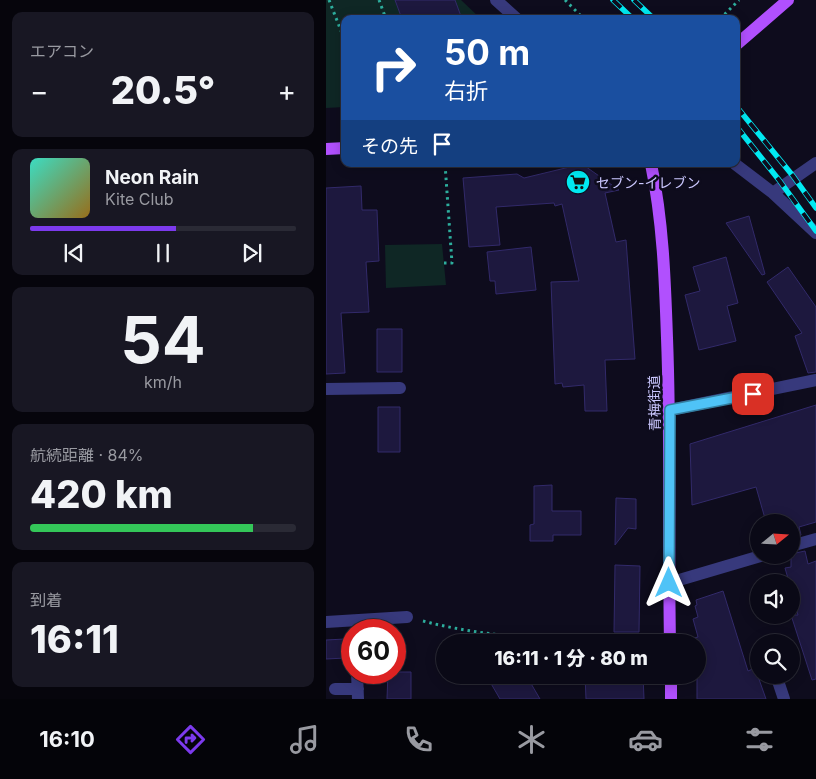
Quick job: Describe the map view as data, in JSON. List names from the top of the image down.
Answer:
{
  "streets": {
    "main road": ["青梅街道"]
  },
  "places": {
    "supermarket": ["セブン-イレブン"]
  },
  "north": "right",
  "page": {
    "tile": [
      "エアコン",
      ["54", "km/h"],
      ["航続距離 · 84%", "420 km"],
      ["到着", "16:11"]
    ],
    "turn": ["50 m", "右折"],
    "heat": ["−", "20.5°", "+"],
    "then": "その先",
    "song": ["Neon Rain", "Kite Club"],
    "limit": "60",
    "trip": "16:11 · 1 分 · 80 m",
    "tabs": "16:10"
  }
}
